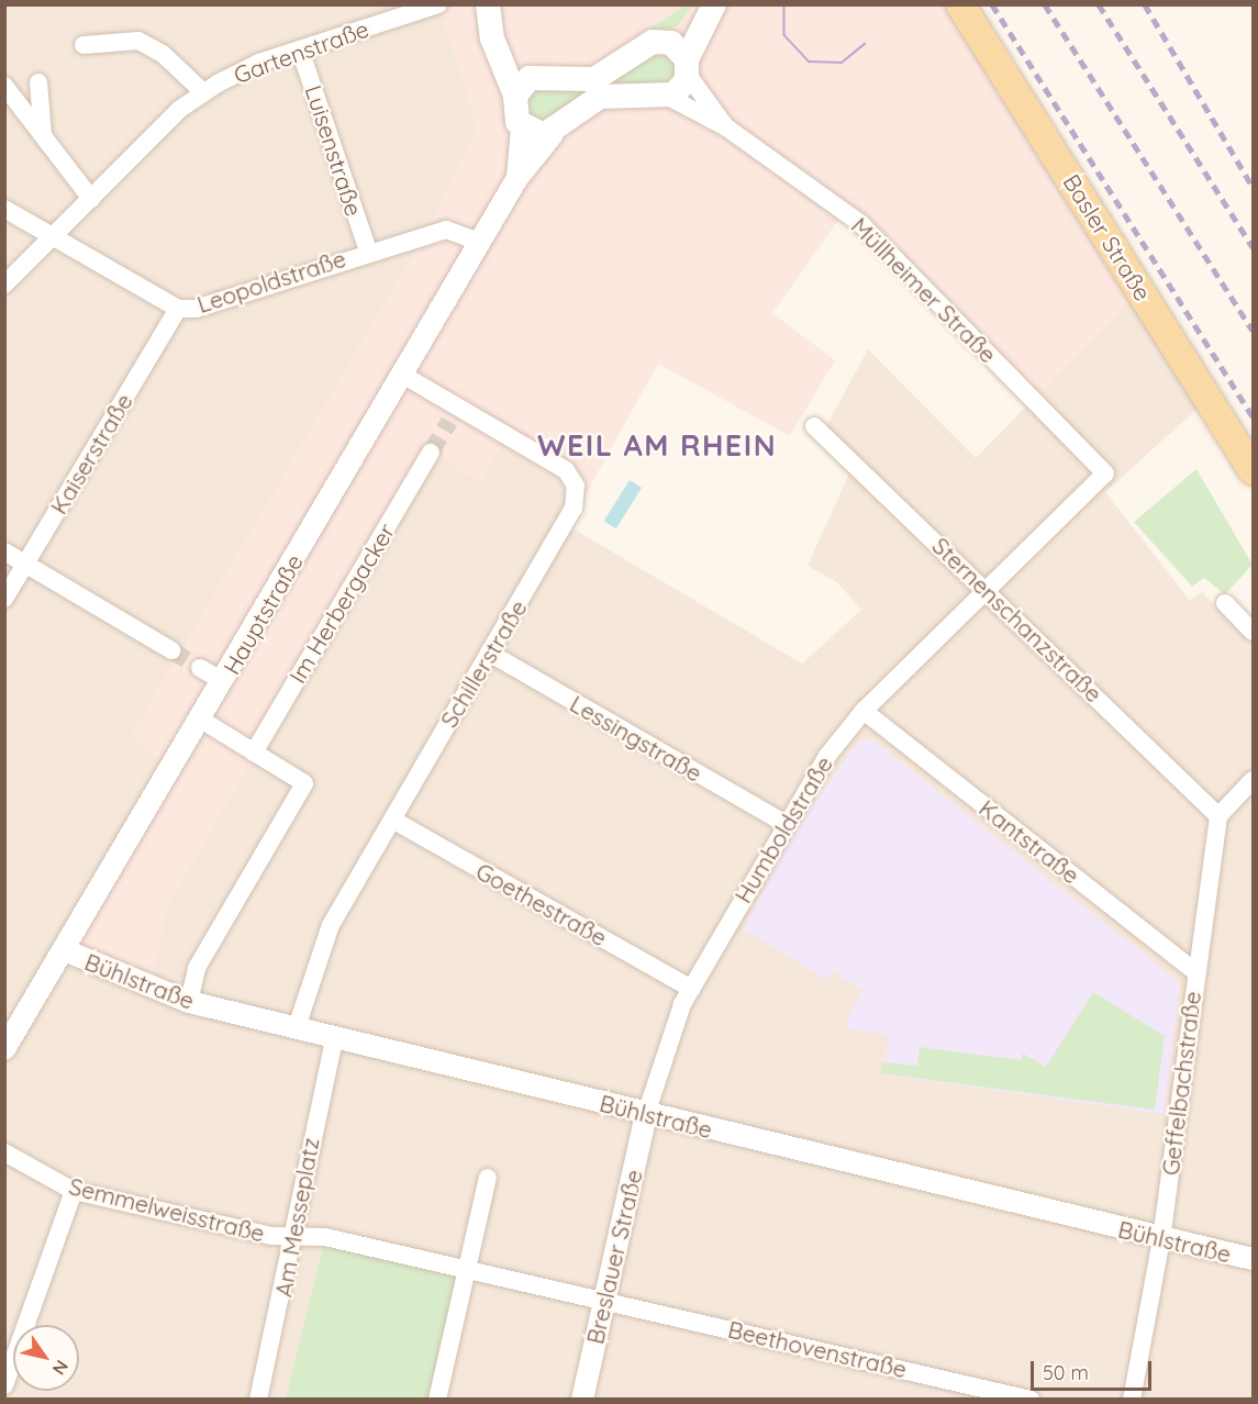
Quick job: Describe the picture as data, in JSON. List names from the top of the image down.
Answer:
{
  "streets": {
    "main road": ["Basler Straße"],
    "street": [
      "Gartenstraße",
      "Luisenstraße",
      "Leopoldstraße",
      "Müllheimer Straße",
      "Kaiserstraße",
      "Im Herbergacker",
      "Hauptstraße",
      "Sternenschanzstraße",
      "Schillerstraße",
      "Lessingstraße",
      "Humboldstraße",
      "Kantstraße",
      "Goethestraße",
      "Bühlstraße",
      "Geffelbachstraße",
      "Semmelweisstraße",
      "Am Messeplatz",
      "Breslauer Straße",
      "Beethovenstraße"
    ]
  },
  "crossings": [
    ["Gartenstraße", "Luisenstraße"],
    ["Gartenstraße", "Leopoldstraße"],
    ["Luisenstraße", "Leopoldstraße"],
    ["Leopoldstraße", "Kaiserstraße"],
    ["Leopoldstraße", "Hauptstraße"],
    ["Müllheimer Straße", "Humboldstraße"],
    ["Hauptstraße", "Schillerstraße"],
    ["Hauptstraße", "Bühlstraße"],
    ["Sternenschanzstraße", "Humboldstraße"],
    ["Sternenschanzstraße", "Geffelbachstraße"],
    ["Schillerstraße", "Lessingstraße"],
    ["Schillerstraße", "Goethestraße"],
    ["Schillerstraße", "Bühlstraße"],
    ["Lessingstraße", "Humboldstraße"],
    ["Humboldstraße", "Kantstraße"],
    ["Humboldstraße", "Goethestraße"],
    ["Humboldstraße", "Bühlstraße"],
    ["Humboldstraße", "Breslauer Straße"],
    ["Kantstraße", "Geffelbachstraße"],
    ["Bühlstraße", "Geffelbachstraße"],
    ["Bühlstraße", "Am Messeplatz"],
    ["Bühlstraße", "Breslauer Straße"],
    ["Semmelweisstraße", "Am Messeplatz"],
    ["Semmelweisstraße", "Beethovenstraße"],
    ["Breslauer Straße", "Beethovenstraße"]
  ],
  "districts": ["WEIL AM RHEIN"],
  "scale_bar": "50 m",
  "north": "bottom right"
}
